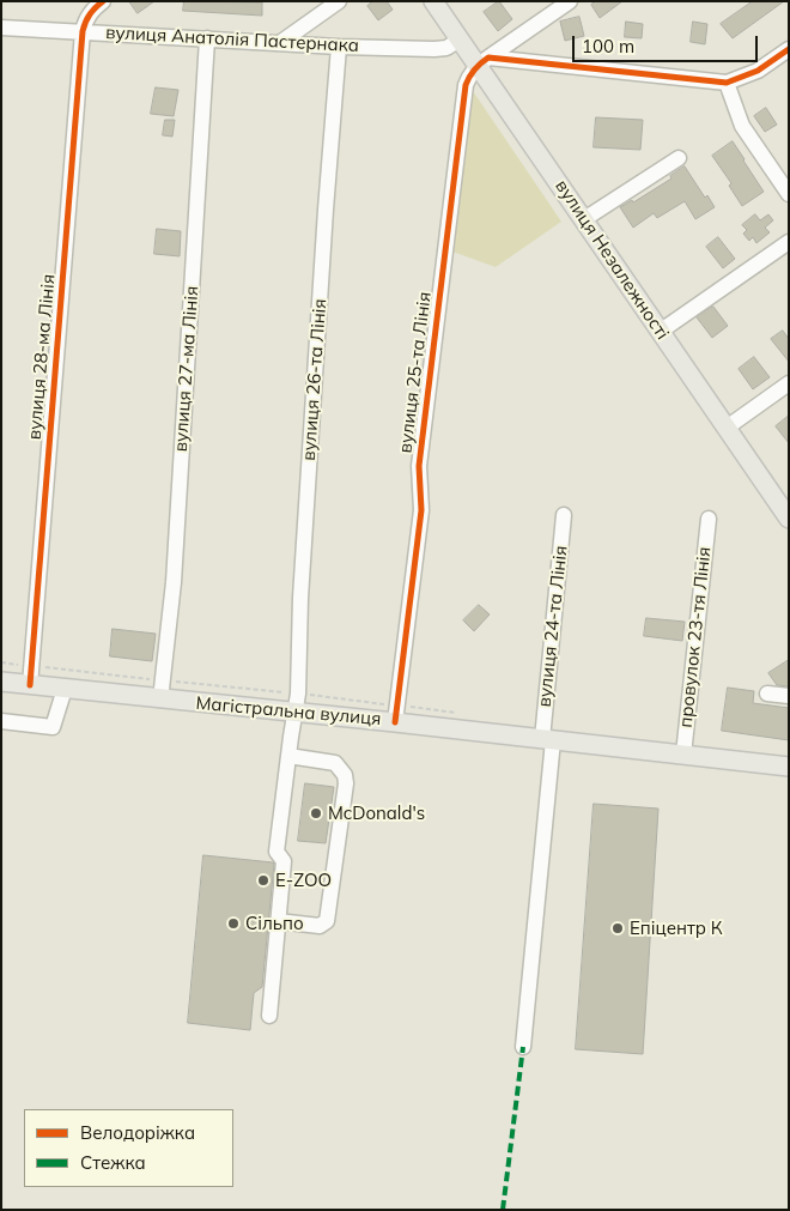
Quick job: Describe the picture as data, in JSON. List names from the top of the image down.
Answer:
{
  "streets": {
    "main road": ["вулиця Незалежності", "Магістральна вулиця"],
    "street": [
      "вулиця Анатолія Пастернака",
      "вулиця 28-ма Лінія",
      "вулиця 27-ма Лінія",
      "вулиця 25-та Лінія",
      "вулиця 26-та Лінія",
      "вулиця 24-та Лінія",
      "провулок 23-тя Лінія"
    ]
  },
  "crossings": [
    ["вулиця Анатолія Пастернака", "вулиця Незалежності"],
    ["вулиця Анатолія Пастернака", "вулиця 28-ма Лінія"],
    ["вулиця Анатолія Пастернака", "вулиця 27-ма Лінія"],
    ["вулиця Анатолія Пастернака", "вулиця 26-та Лінія"],
    ["вулиця Незалежності", "вулиця 25-та Лінія"],
    ["вулиця 28-ма Лінія", "Магістральна вулиця"],
    ["вулиця 27-ма Лінія", "Магістральна вулиця"],
    ["вулиця 25-та Лінія", "Магістральна вулиця"],
    ["вулиця 26-та Лінія", "Магістральна вулиця"],
    ["вулиця 24-та Лінія", "Магістральна вулиця"],
    ["провулок 23-тя Лінія", "Магістральна вулиця"]
  ],
  "places": [
    "McDonald's",
    "E-ZOO",
    "Сільпо",
    "Епіцентр К"
  ],
  "legend": ["Велодоріжка", "Стежка"],
  "scale_bar": "100 m"
}
